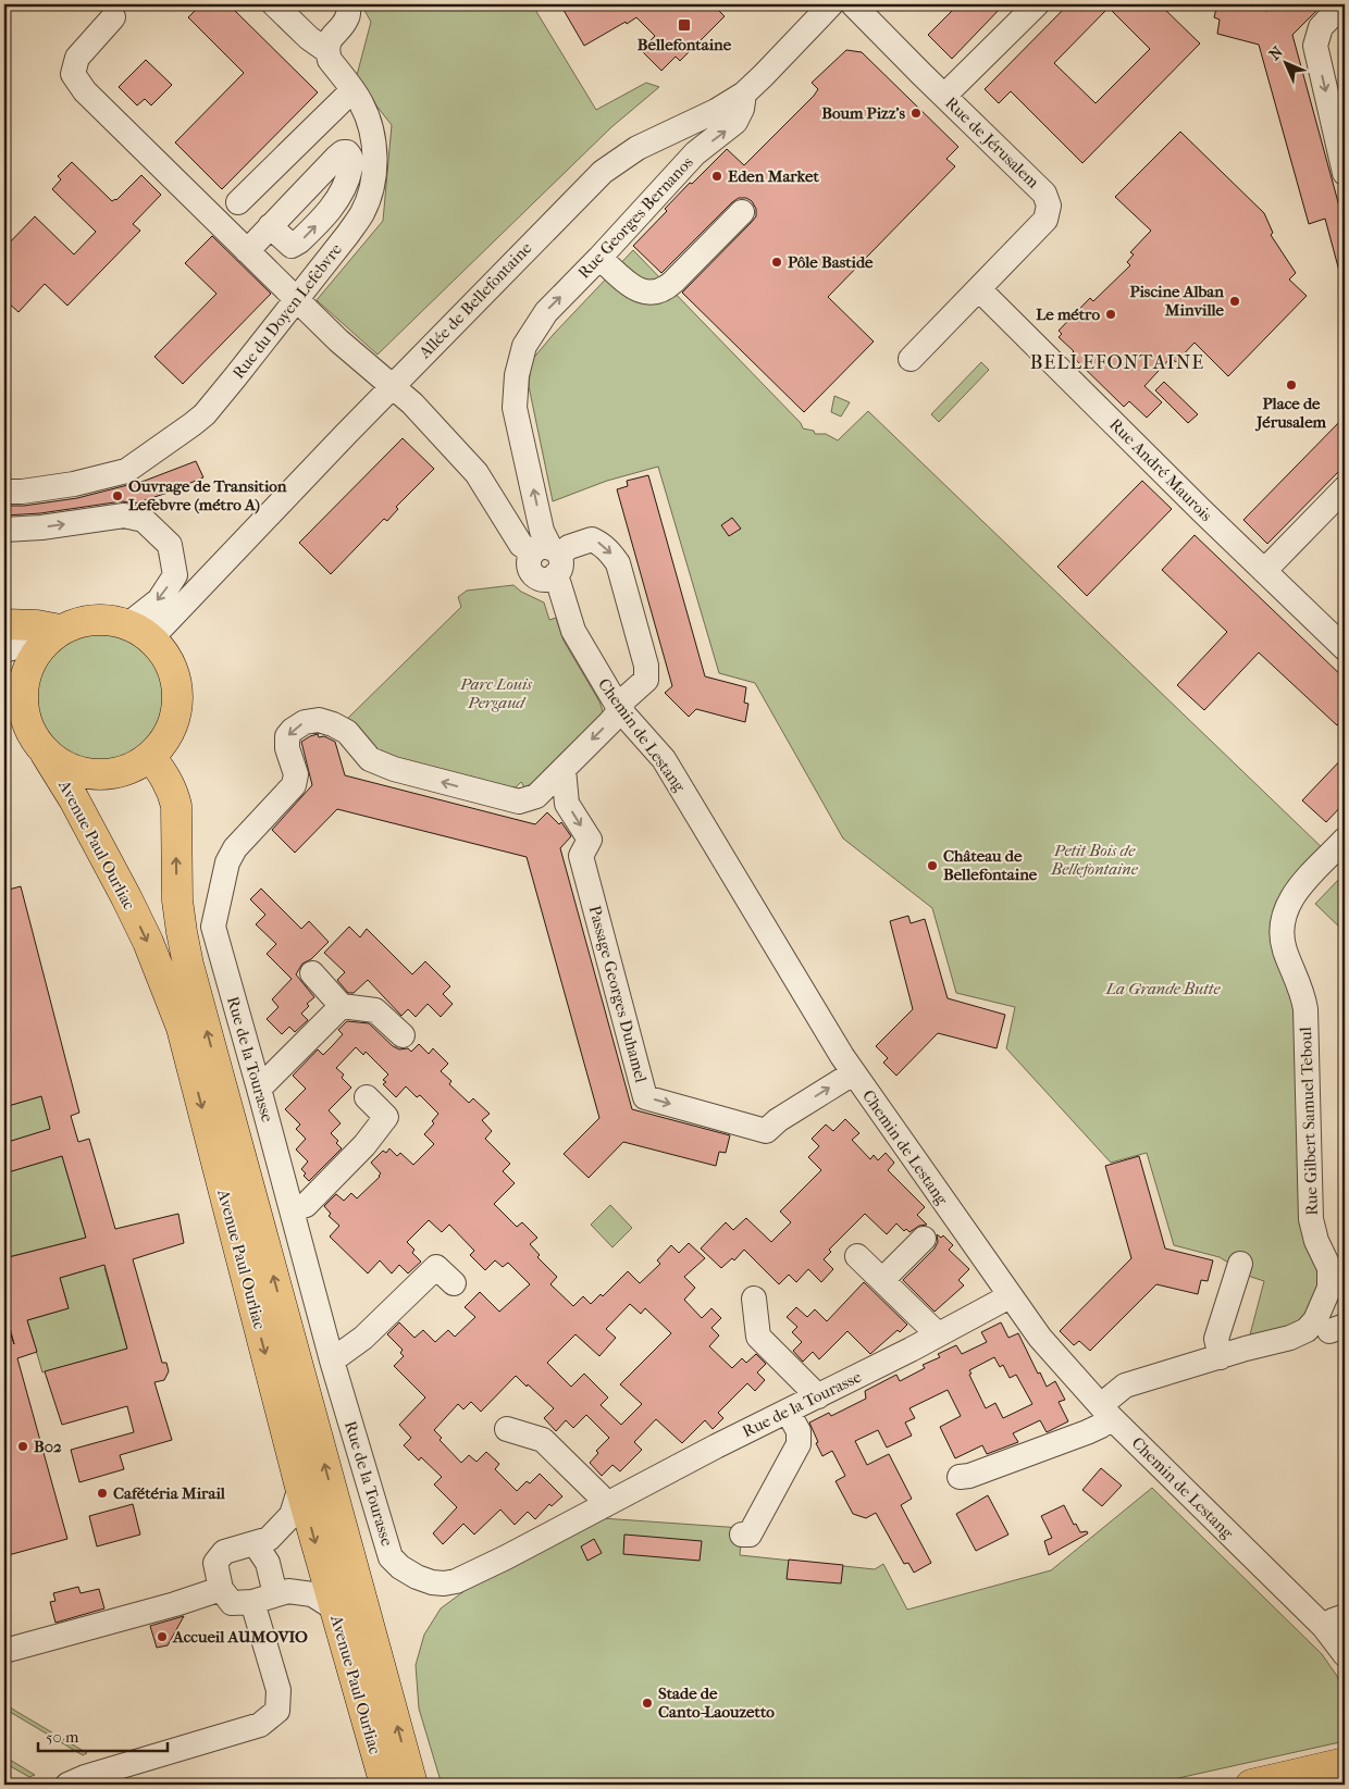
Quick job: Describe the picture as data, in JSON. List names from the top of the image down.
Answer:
{
  "streets": {
    "main road": ["Avenue Paul Ourliac"],
    "street": [
      "Rue de Jérusalem",
      "Rue Georges Bernanos",
      "Allée de Bellefontaine",
      "Rue du Doyen Lefebvre",
      "Rue André Maurois",
      "Chemin de Lestang",
      "Passage Georges Duhamel",
      "Rue de la Tourasse",
      "Rue Gilbert Samuel Teboul"
    ]
  },
  "crossings": [
    ["Rue de Jérusalem", "Rue André Maurois"],
    ["Rue Georges Bernanos", "Allée de Bellefontaine"],
    ["Rue Georges Bernanos", "Chemin de Lestang"],
    ["Allée de Bellefontaine", "Avenue Paul Ourliac"],
    ["Chemin de Lestang", "Passage Georges Duhamel"],
    ["Chemin de Lestang", "Rue de la Tourasse"],
    ["Chemin de Lestang", "Rue Gilbert Samuel Teboul"],
    ["Passage Georges Duhamel", "Rue de la Tourasse"]
  ],
  "one_way": ["Rue Georges Bernanos"],
  "districts": ["BELLEFONTAINE"],
  "parks": ["Parc Louis Pergaud", "Petit Bois de Bellefontaine", "La Grande Butte"],
  "places": {
    "transit": ["Bellefontaine"],
    "other": [
      "Boum Pizz's",
      "Eden Market",
      "Pôle Bastide",
      "Piscine Alban Minville",
      "Le métro",
      "Place de Jérusalem",
      "Ouvrage de Transition Lefebvre (métro A)",
      "Château de Bellefontaine",
      "B02",
      "Cafétéria Mirail",
      "Accueil AUMOVIO",
      "Stade de Canto-Laouzetto"
    ]
  },
  "scale_bar": "50 m",
  "north": "top left"
}
